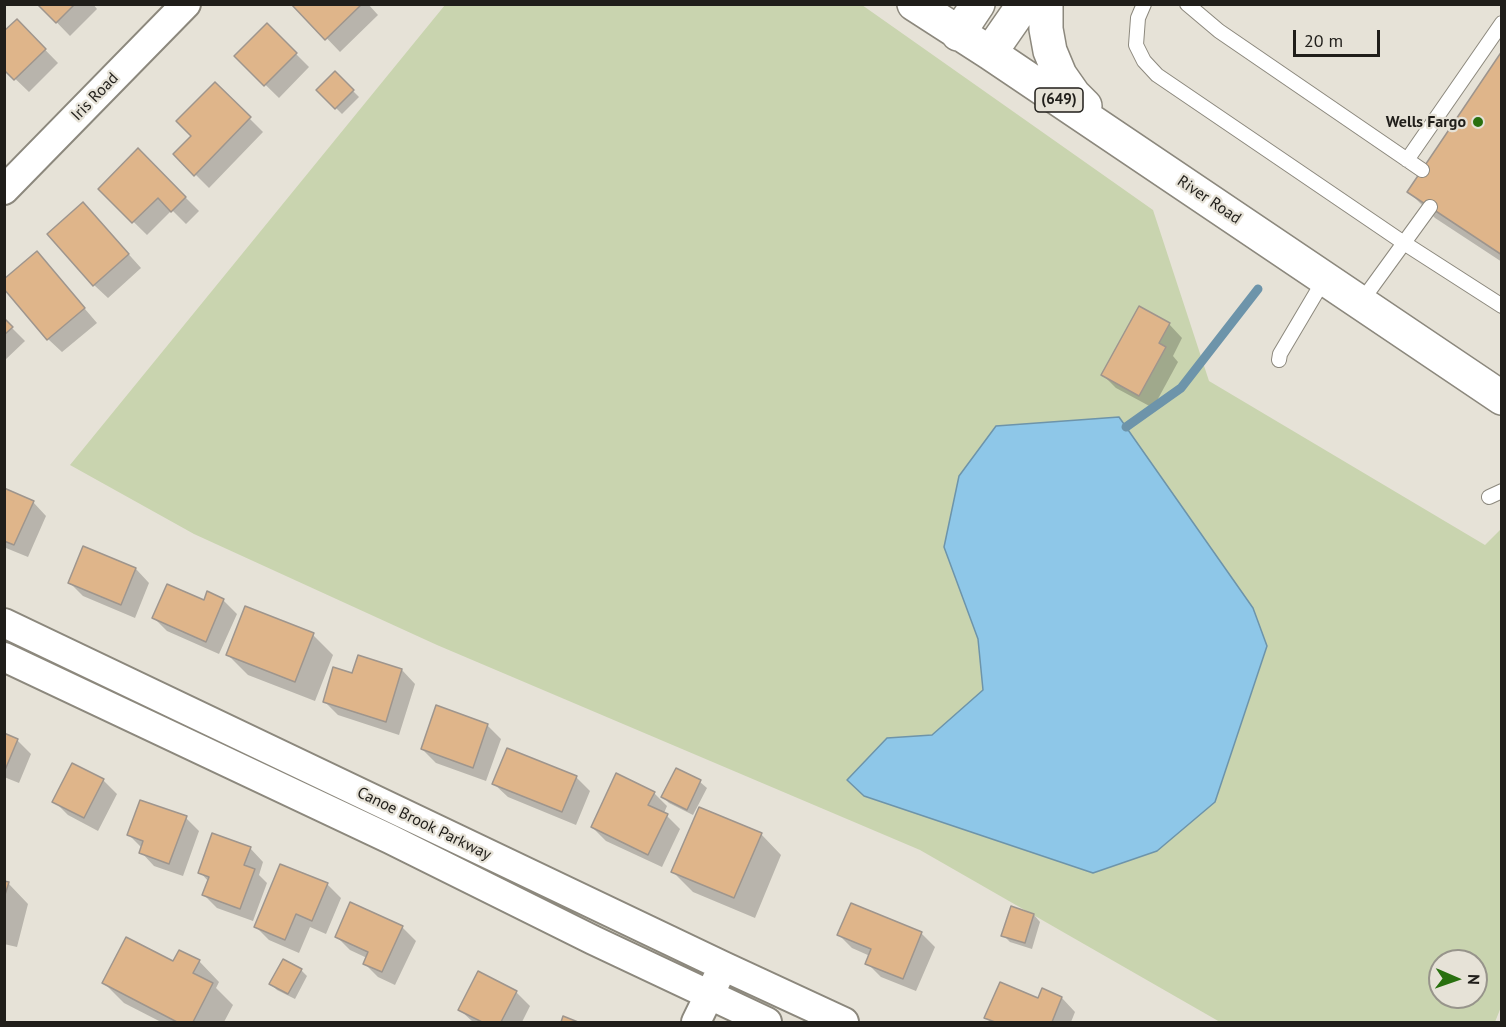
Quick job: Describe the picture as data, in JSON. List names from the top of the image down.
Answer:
{
  "streets": {
    "main road": ["(649)", "River Road"],
    "street": ["Iris Road", "Canoe Brook Parkway"]
  },
  "places": ["Wells Fargo"],
  "scale_bar": "20 m",
  "north": "right"
}
